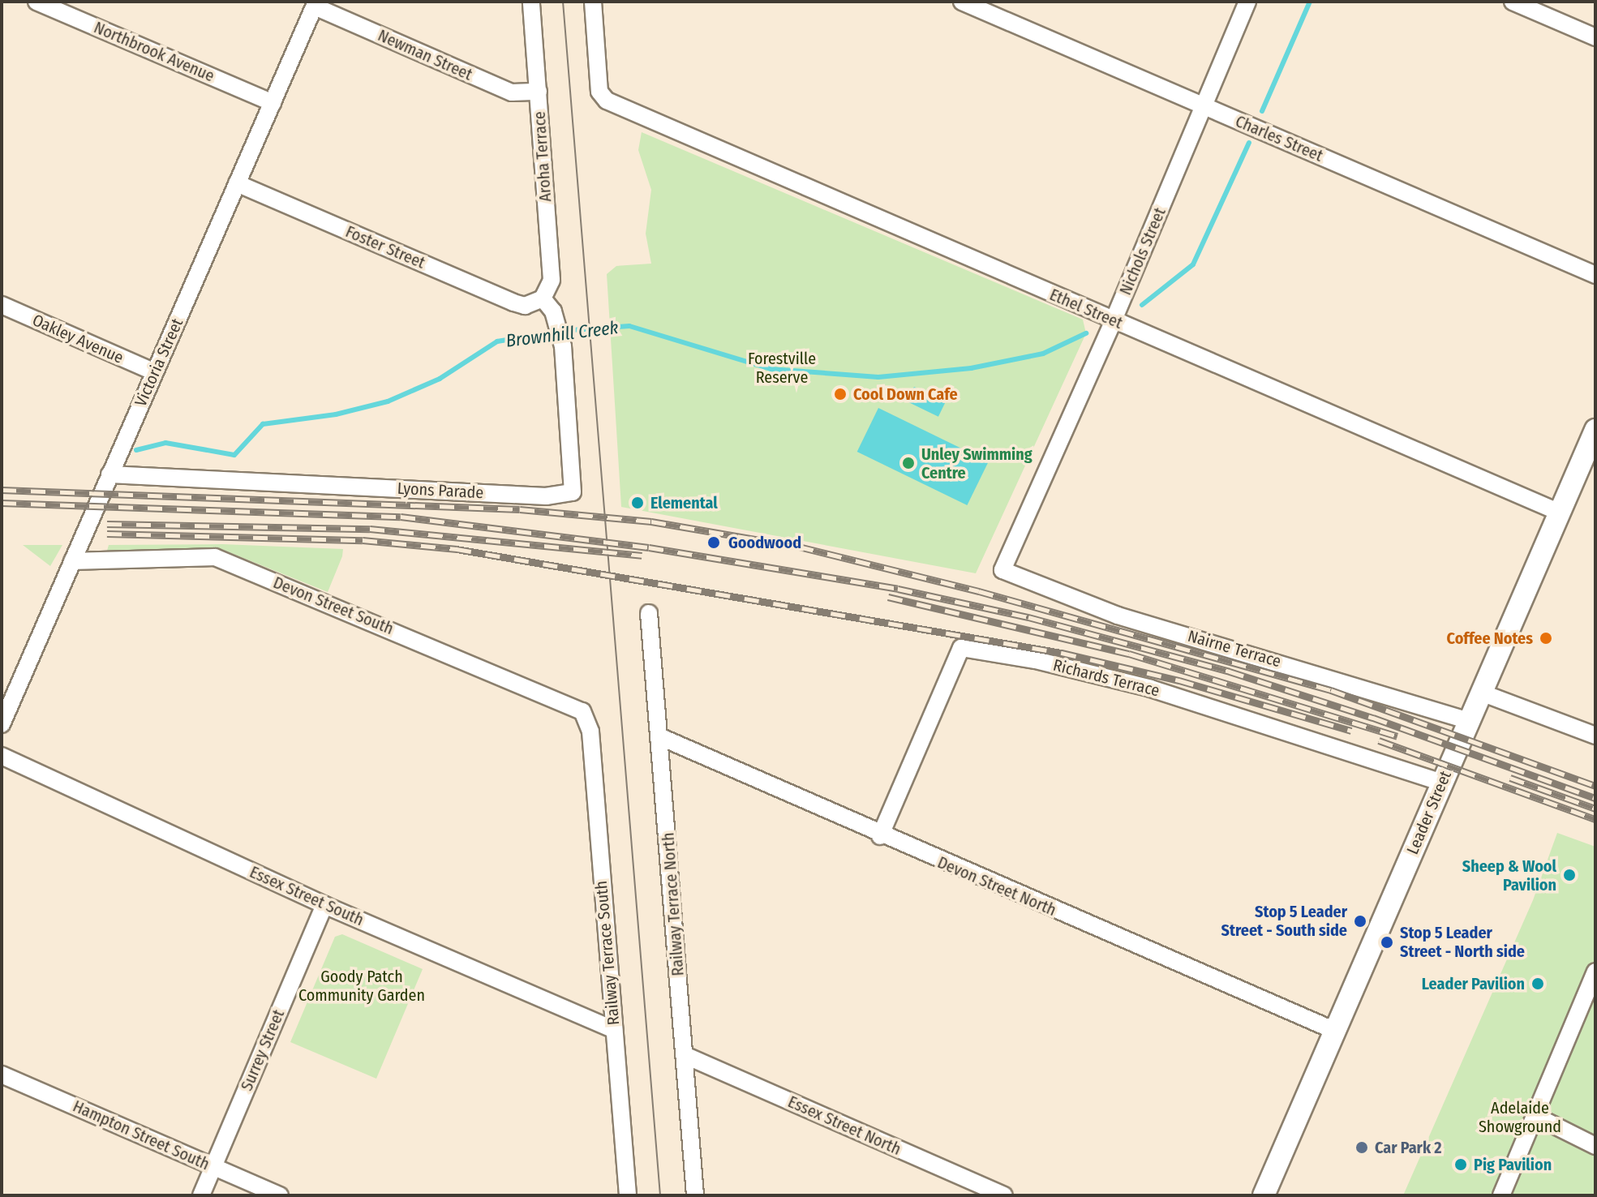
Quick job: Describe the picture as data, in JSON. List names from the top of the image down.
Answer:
{
  "streets": {
    "main road": ["Leader Street"],
    "street": [
      "Northbrook Avenue",
      "Newman Street",
      "Charles Street",
      "Aroha Terrace",
      "Foster Street",
      "Nichols Street",
      "Ethel Street",
      "Oakley Avenue",
      "Victoria Street",
      "Lyons Parade",
      "Devon Street South",
      "Nairne Terrace",
      "Richards Terrace",
      "Devon Street North",
      "Essex Street South",
      "Railway Terrace North",
      "Railway Terrace South",
      "Surrey Street",
      "Essex Street North",
      "Hampton Street South"
    ]
  },
  "crossings": [
    ["Northbrook Avenue", "Victoria Street"],
    ["Newman Street", "Aroha Terrace"],
    ["Newman Street", "Victoria Street"],
    ["Charles Street", "Nichols Street"],
    ["Aroha Terrace", "Foster Street"],
    ["Aroha Terrace", "Lyons Parade"],
    ["Foster Street", "Victoria Street"],
    ["Foster Street", "Lyons Parade"],
    ["Nichols Street", "Ethel Street"],
    ["Nichols Street", "Nairne Terrace"],
    ["Ethel Street", "Leader Street"],
    ["Oakley Avenue", "Victoria Street"],
    ["Victoria Street", "Lyons Parade"],
    ["Victoria Street", "Devon Street South"],
    ["Devon Street South", "Railway Terrace South"],
    ["Nairne Terrace", "Leader Street"],
    ["Richards Terrace", "Leader Street"],
    ["Richards Terrace", "Devon Street North"],
    ["Leader Street", "Devon Street North"],
    ["Devon Street North", "Railway Terrace North"],
    ["Essex Street South", "Railway Terrace South"],
    ["Essex Street South", "Surrey Street"],
    ["Railway Terrace North", "Essex Street North"],
    ["Surrey Street", "Hampton Street South"]
  ],
  "water": ["Brownhill Creek"],
  "parks": ["Forestville Reserve", "Goody Patch Community Garden", "Adelaide Showground"],
  "places": [
    "Cool Down Cafe",
    "Unley Swimming Centre",
    "Elemental",
    "Goodwood",
    "Coffee Notes",
    "Sheep & Wool Pavilion",
    "Stop 5 Leader Street - South side",
    "Stop 5 Leader Street - North side",
    "Leader Pavilion",
    "Car Park 2",
    "Pig Pavilion"
  ]
}
